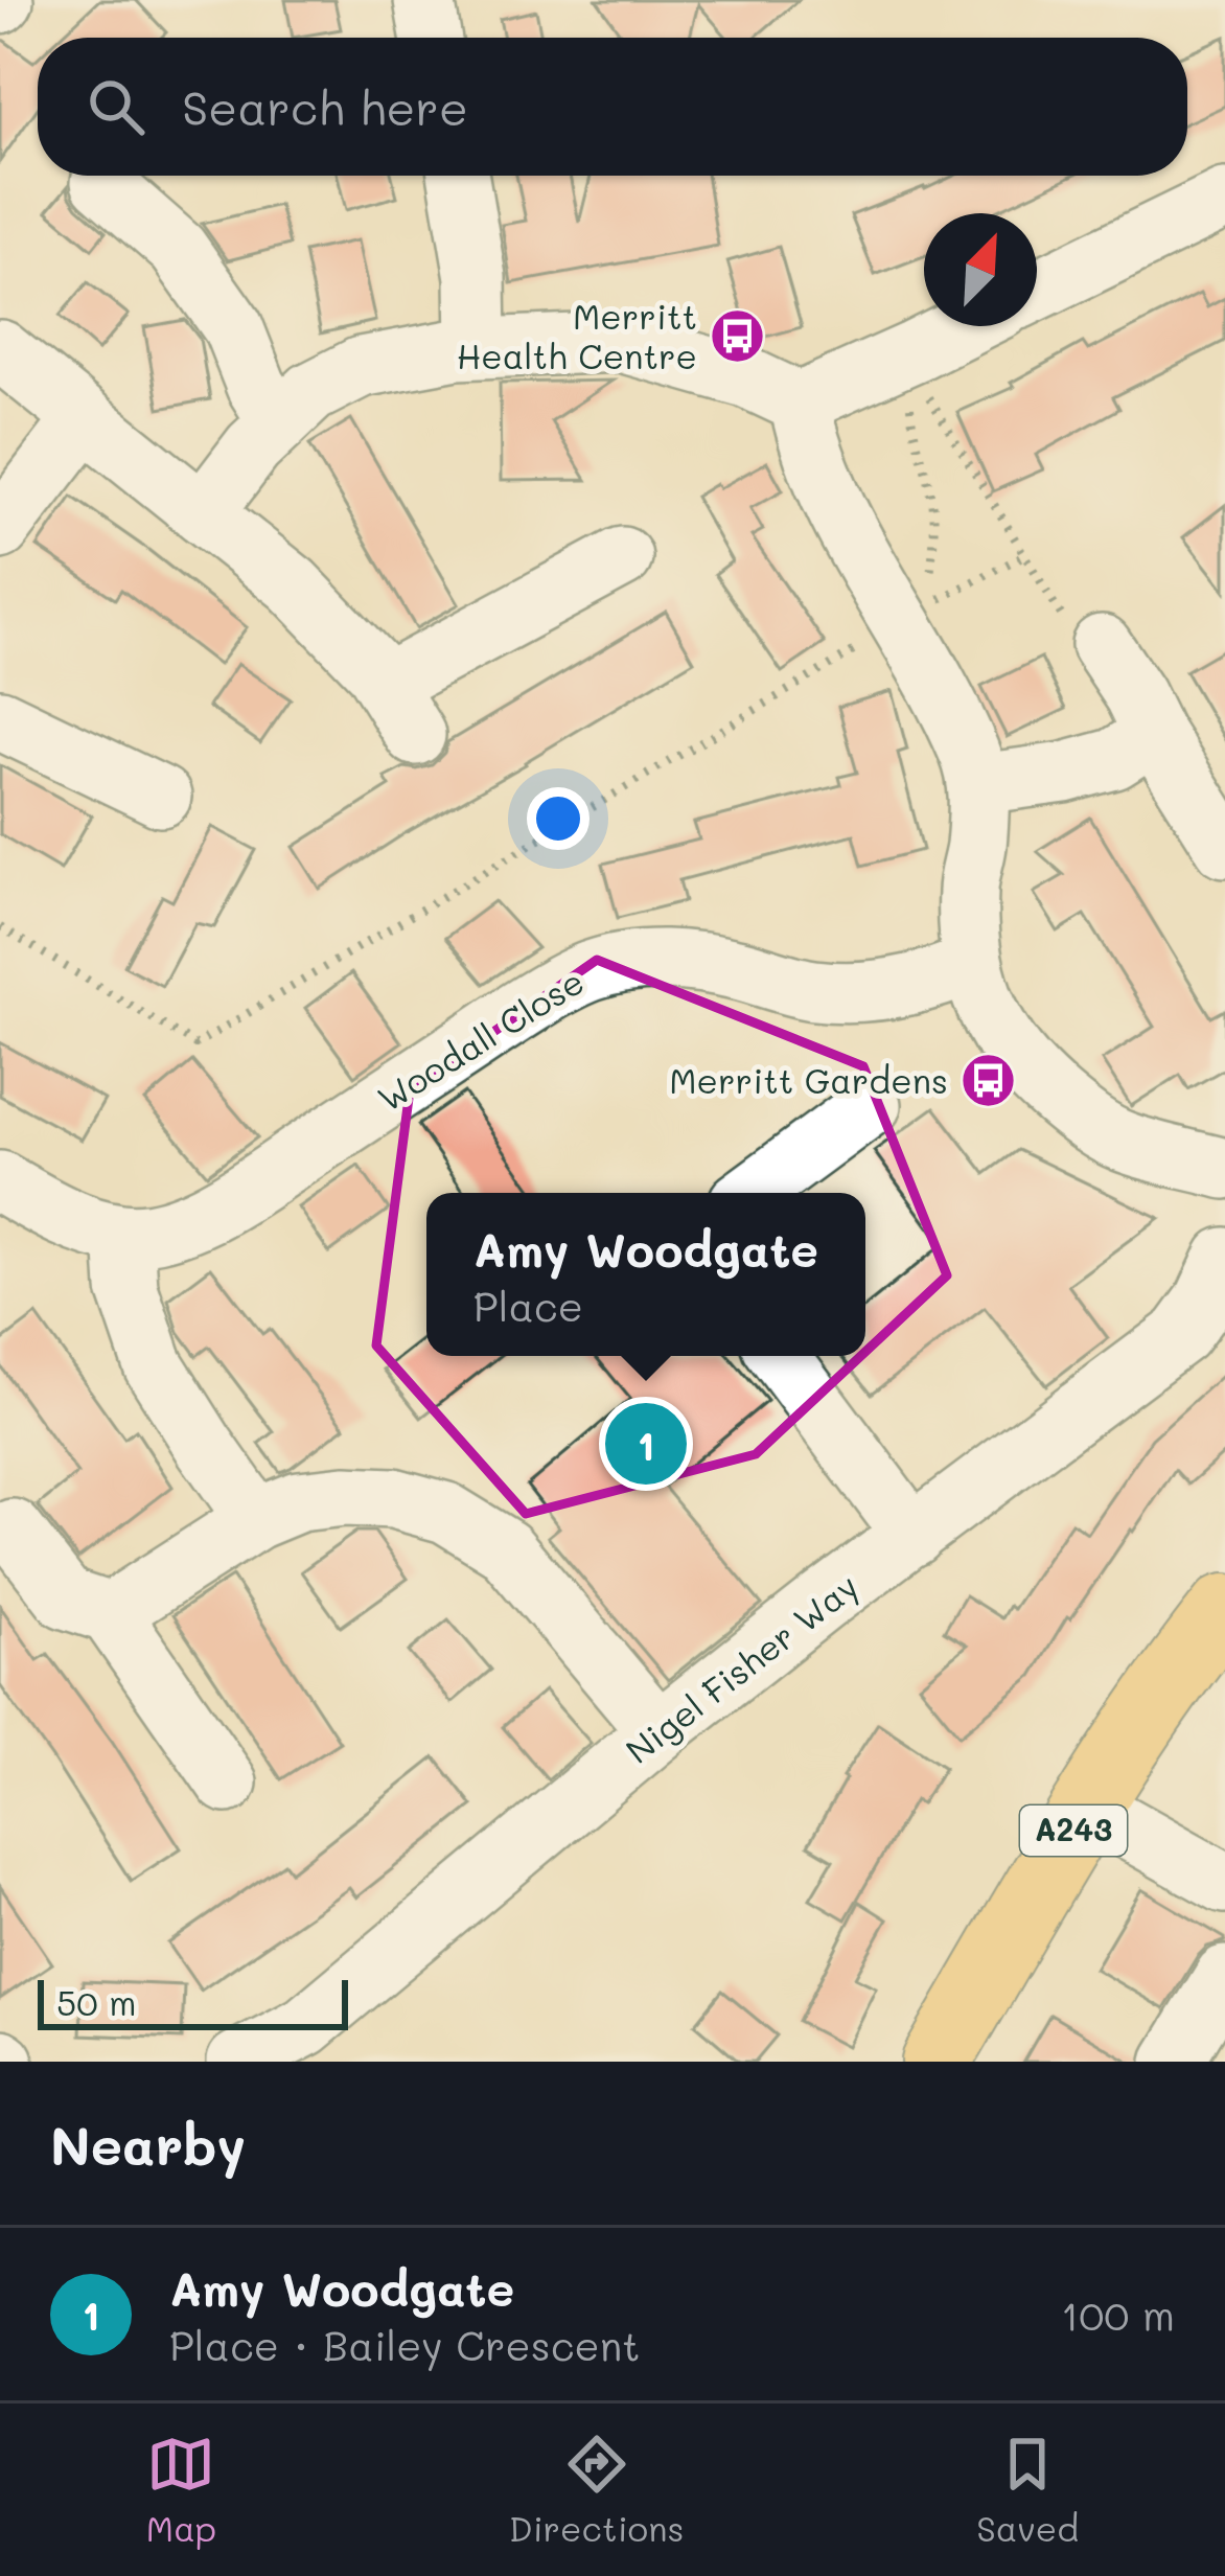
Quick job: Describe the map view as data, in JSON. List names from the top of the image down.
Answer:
{
  "streets": {
    "highway": ["A243"],
    "street": ["Woodall Close", "Nigel Fisher Way"]
  },
  "places": {
    "bus stop": ["Merritt Health Centre", "Merritt Gardens"]
  },
  "scale_bar": "50 m",
  "north": "top right",
  "page": {
    "search": "Search here",
    "popup": ["Amy Woodgate", "Place"],
    "pins": "1",
    "scale": "50 m",
    "heading": "Nearby",
    "list": [
      {
        "mark": "1",
        "name": "Amy Woodgate",
        "note": "Place · Bailey Crescent",
        "value": "100 m"
      }
    ],
    "nav": ["Map", "Directions", "Saved"]
  }
}
